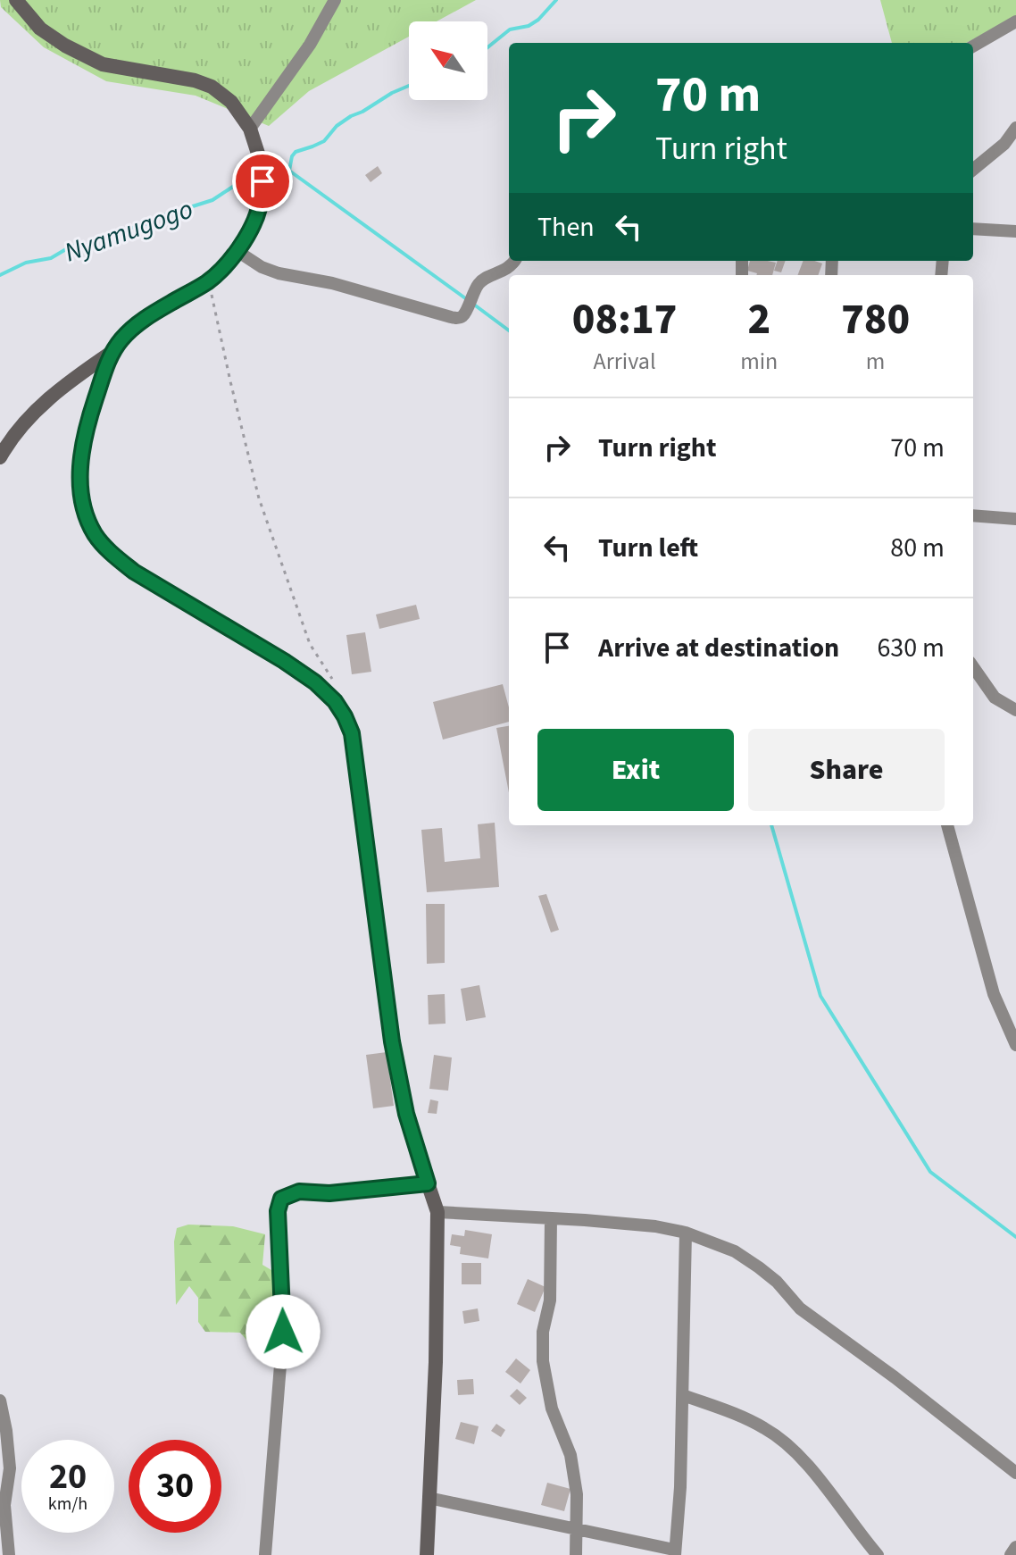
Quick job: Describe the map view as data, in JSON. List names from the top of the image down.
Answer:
{
  "water": ["Nyamugogo"],
  "north": "top left",
  "page": {
    "turn": ["70 m", "Turn right"],
    "then": "Then",
    "eta": [
      "08:17",
      "Arrival",
      "2",
      "min",
      "780",
      "m"
    ],
    "list": [
      {
        "name": "Turn right",
        "value": "70 m"
      },
      {
        "name": "Turn left",
        "value": "80 m"
      },
      {
        "name": "Arrive at destination",
        "value": "630 m"
      }
    ],
    "buttons": ["Exit", "Share"],
    "speed": "20 km/h",
    "limit": "30"
  }
}
